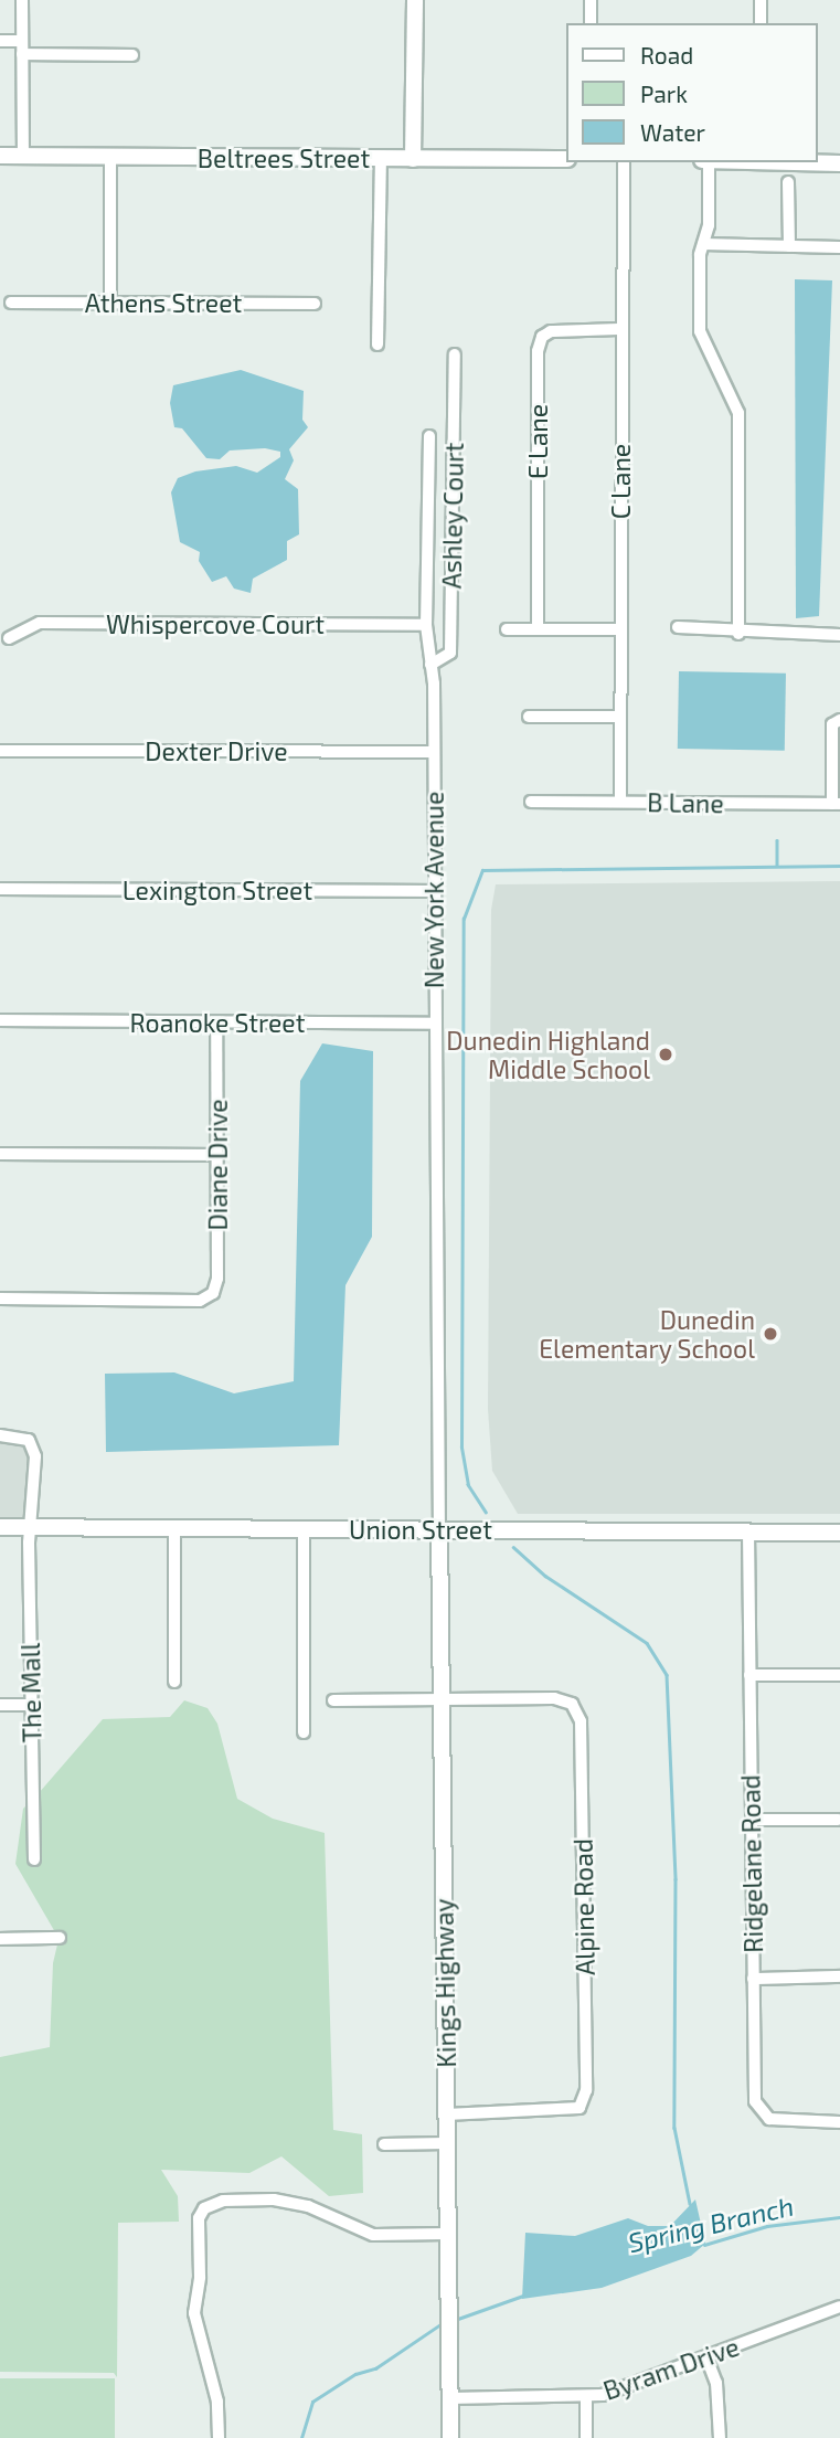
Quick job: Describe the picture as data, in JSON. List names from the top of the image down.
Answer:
{
  "streets": {
    "street": [
      "Beltrees Street",
      "Athens Street",
      "E Lane",
      "C Lane",
      "Ashley Court",
      "Whispercove Court",
      "Dexter Drive",
      "B Lane",
      "Lexington Street",
      "New York Avenue",
      "Roanoke Street",
      "Diane Drive",
      "Union Street",
      "The Mall",
      "Ridgelane Road",
      "Alpine Road",
      "Kings Highway",
      "Byram Drive"
    ]
  },
  "crossings": [
    ["E Lane", "C Lane"],
    ["C Lane", "B Lane"],
    ["Ashley Court", "New York Avenue"],
    ["Whispercove Court", "New York Avenue"],
    ["Dexter Drive", "New York Avenue"],
    ["Lexington Street", "New York Avenue"],
    ["New York Avenue", "Roanoke Street"],
    ["New York Avenue", "Union Street"],
    ["New York Avenue", "Kings Highway"],
    ["Roanoke Street", "Diane Drive"],
    ["Union Street", "The Mall"],
    ["Union Street", "Ridgelane Road"],
    ["Union Street", "Kings Highway"],
    ["Alpine Road", "Kings Highway"],
    ["Kings Highway", "Byram Drive"]
  ],
  "water": ["Spring Branch"],
  "places": ["Dunedin Highland Middle School", "Dunedin Elementary School"],
  "legend": ["Road", "Park", "Water"]
}
